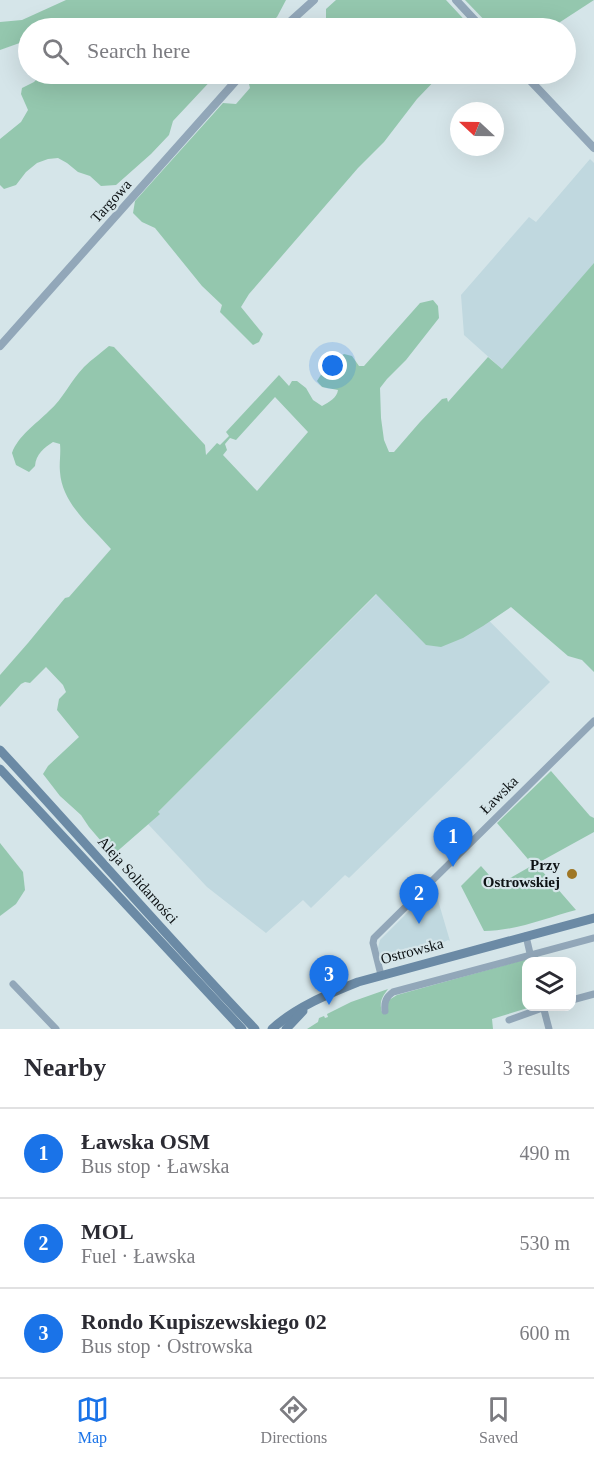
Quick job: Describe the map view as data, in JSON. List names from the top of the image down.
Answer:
{
  "streets": {
    "main road": ["Aleja Solidarności", "Ostrowska"],
    "street": ["Targowa", "Ławska"]
  },
  "crossings": [
    ["Ławska", "Ostrowska"]
  ],
  "places": ["Przy Ostrowskiej"],
  "north": "left",
  "page": {
    "search": "Search here",
    "pins": ["1", "2", "3"],
    "heading": ["Nearby", "3 results"],
    "list": [
      {
        "mark": "1",
        "name": "Ławska OSM",
        "note": "Bus stop · Ławska",
        "value": "490 m"
      },
      {
        "mark": "2",
        "name": "MOL",
        "note": "Fuel · Ławska",
        "value": "530 m"
      },
      {
        "mark": "3",
        "name": "Rondo Kupiszewskiego 02",
        "note": "Bus stop · Ostrowska",
        "value": "600 m"
      }
    ],
    "nav": ["Map", "Directions", "Saved"]
  }
}
